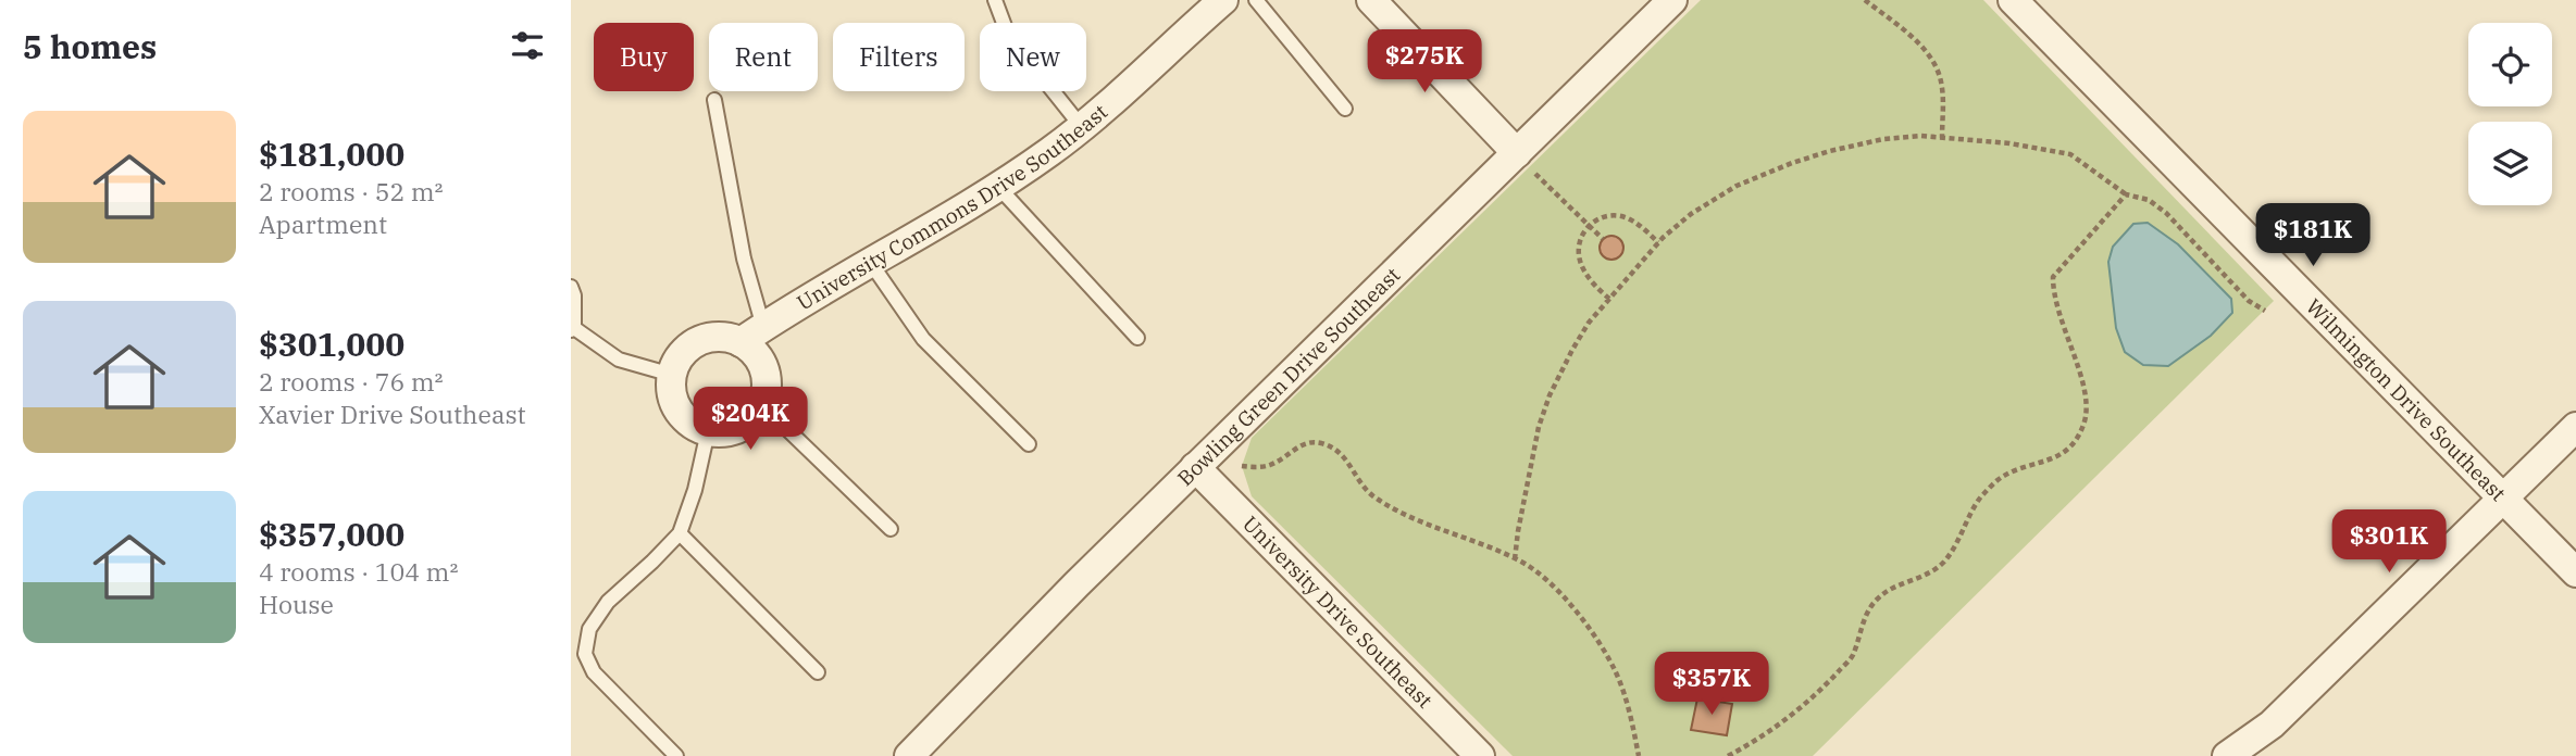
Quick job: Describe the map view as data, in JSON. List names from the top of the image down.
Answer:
{
  "streets": {
    "street": [
      "University Commons Drive Southeast",
      "Bowling Green Drive Southeast",
      "Wilmington Drive Southeast",
      "University Drive Southeast"
    ]
  },
  "crossings": [
    ["Bowling Green Drive Southeast", "University Drive Southeast"]
  ],
  "page": {
    "heading": "5 homes",
    "chip": [
      "Buy",
      "Rent",
      "Filters",
      "New"
    ],
    "price": [
      "$275K",
      "$181K",
      "$204K",
      "$301K",
      "$357K"
    ],
    "list": [
      {
        "name": "$181,000",
        "note": "2 rooms · 52 m² · Apartment"
      },
      {
        "name": "$301,000",
        "note": "2 rooms · 76 m² · Xavier Drive Southeast"
      },
      {
        "name": "$357,000",
        "note": "4 rooms · 104 m² · House"
      }
    ]
  }
}
